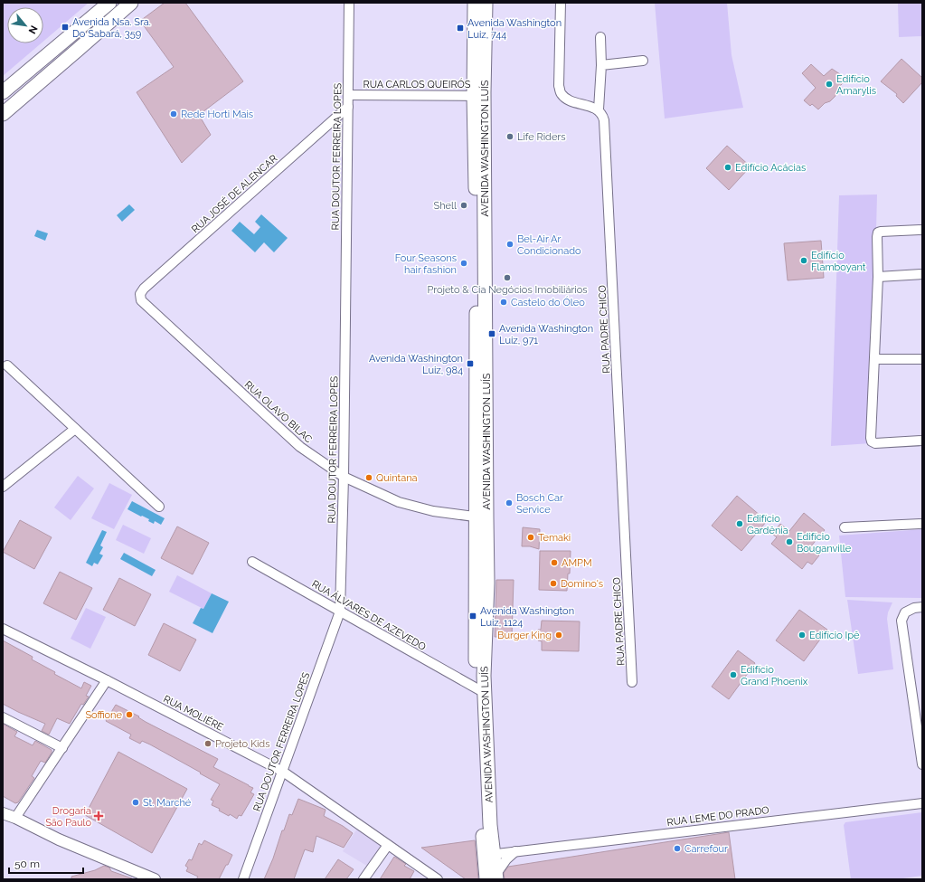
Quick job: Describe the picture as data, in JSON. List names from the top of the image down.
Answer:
{
  "streets": {
    "main road": ["AVENIDA WASHINGTON LUÍS"],
    "street": [
      "RUA CARLOS QUEIRÓS",
      "RUA DOUTOR FERREIRA LOPES",
      "RUA JOSÉ DE ALENCAR",
      "RUA PADRE CHICO",
      "RUA OLAVO BILAC",
      "RUA ÁLVARES DE AZEVEDO",
      "RUA MOLIÉRE",
      "RUA LEME DO PRADO"
    ]
  },
  "crossings": [
    ["RUA CARLOS QUEIRÓS", "AVENIDA WASHINGTON LUÍS"],
    ["RUA CARLOS QUEIRÓS", "RUA DOUTOR FERREIRA LOPES"],
    ["AVENIDA WASHINGTON LUÍS", "RUA OLAVO BILAC"],
    ["AVENIDA WASHINGTON LUÍS", "RUA ÁLVARES DE AZEVEDO"],
    ["AVENIDA WASHINGTON LUÍS", "RUA LEME DO PRADO"],
    ["RUA DOUTOR FERREIRA LOPES", "RUA JOSÉ DE ALENCAR"],
    ["RUA DOUTOR FERREIRA LOPES", "RUA OLAVO BILAC"],
    ["RUA DOUTOR FERREIRA LOPES", "RUA ÁLVARES DE AZEVEDO"],
    ["RUA DOUTOR FERREIRA LOPES", "RUA MOLIÉRE"],
    ["RUA JOSÉ DE ALENCAR", "RUA OLAVO BILAC"]
  ],
  "places": {
    "transit": [
      "Avenida Nsa. Sra. Do Sabará, 359",
      "Avenida Washington Luiz, 744",
      "Avenida Washington Luiz, 971",
      "Avenida Washington Luiz, 984",
      "Avenida Washington Luiz, 1124"
    ],
    "other": [
      "Edifício Amarylis",
      "Rede Horti Mais",
      "Life Riders",
      "Edifício Acácias",
      "Shell",
      "Bel-Air Ar Condicionado",
      "Edifício Flamboyant",
      "Four Seasons hair fashion",
      "Projeto & Cia Negócios Imobiliários",
      "Castelo do Óleo",
      "Quintana",
      "Bosch Car Service",
      "Edifício Gardênia",
      "Temaki",
      "Edifício Bouganville",
      "AMPM",
      "Domino's",
      "Burger King",
      "Edifício Ipê",
      "Edifício Grand Phoenix",
      "Soffione",
      "Projeto Kids",
      "St. Marché",
      "Carrefour"
    ],
    "health": ["Drogaria São Paulo"]
  },
  "scale_bar": "50 m",
  "north": "bottom right"
}
